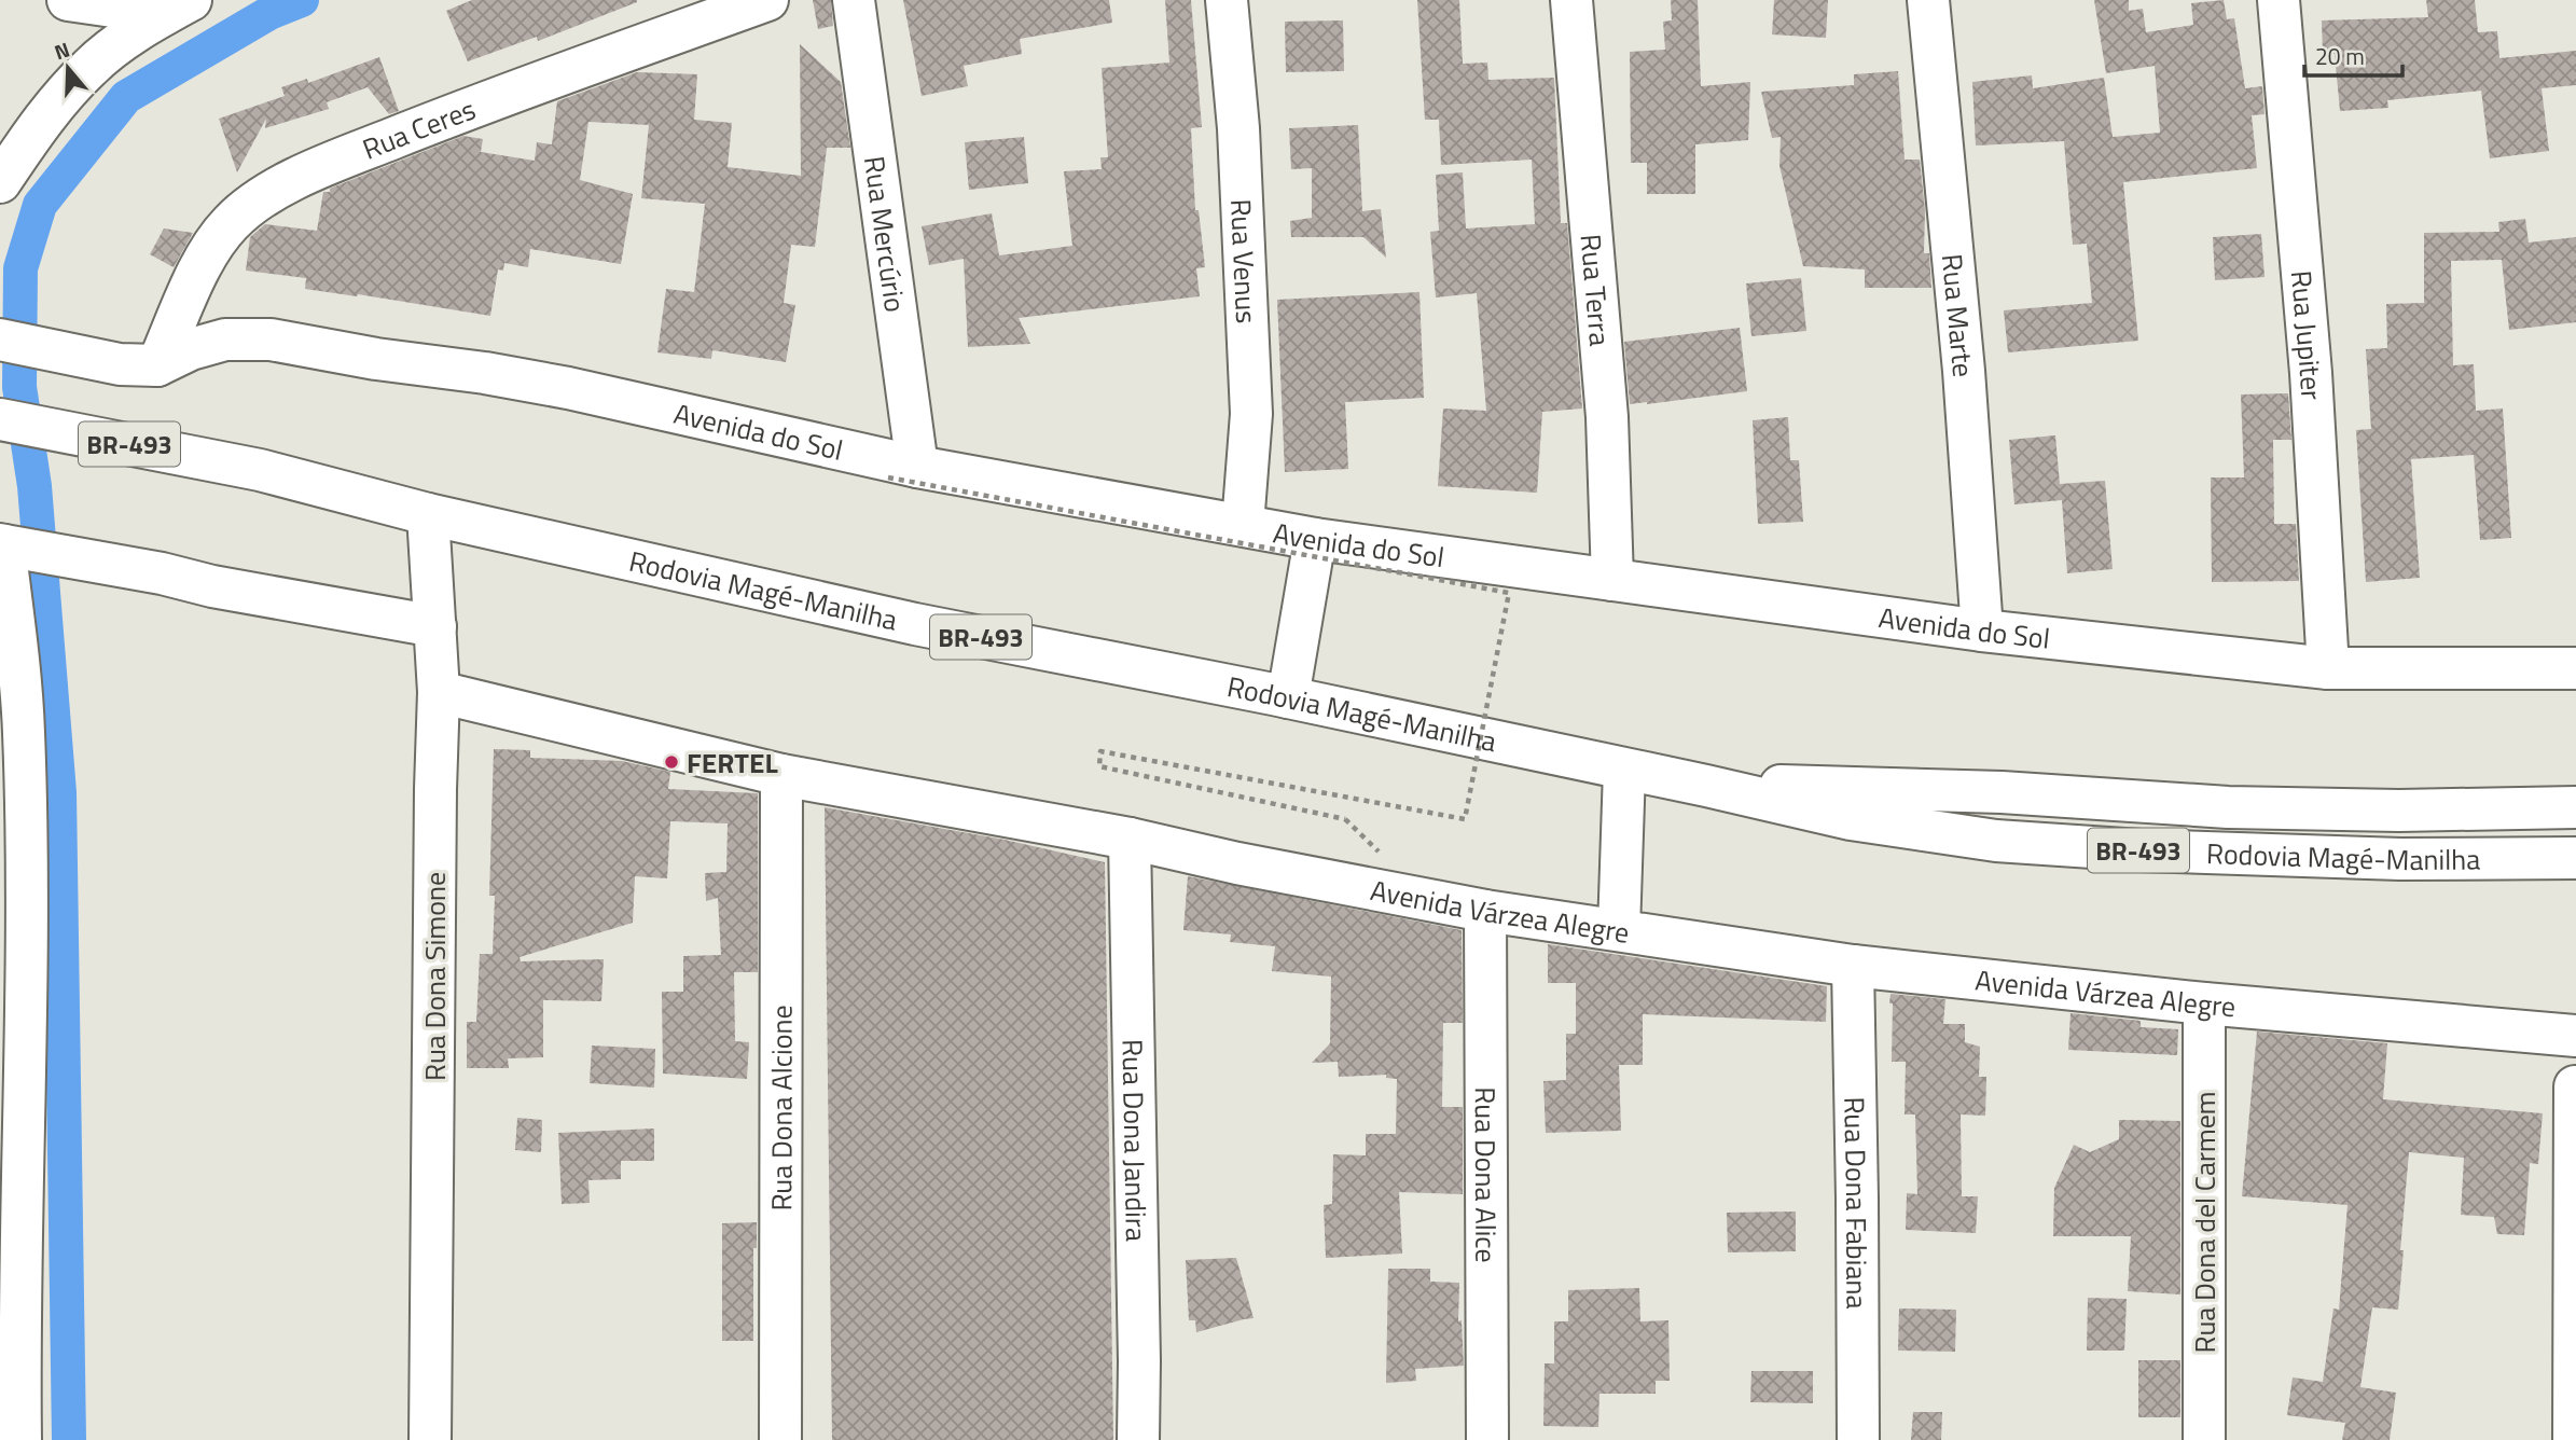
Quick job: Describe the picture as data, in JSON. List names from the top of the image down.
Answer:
{
  "streets": {
    "main road": [
      "Rua Ceres",
      "Rua Mercúrio",
      "Rua Venus",
      "Rua Terra",
      "Rua Marte",
      "Rua Jupiter",
      "Avenida do Sol",
      "BR-493",
      "Rodovia Magé-Manilha",
      "Avenida Várzea Alegre",
      "Rua Dona Simone",
      "Rua Dona Alcione",
      "Rua Dona Jandira",
      "Rua Dona Alice",
      "Rua Dona Fabiana",
      "Rua Dona del Carmem"
    ]
  },
  "crossings": [
    ["Rua Ceres", "Avenida do Sol"],
    ["Rua Mercúrio", "Avenida do Sol"],
    ["Rua Venus", "Avenida do Sol"],
    ["Rua Terra", "Avenida do Sol"],
    ["Rua Marte", "Avenida do Sol"],
    ["Rua Jupiter", "Avenida do Sol"],
    ["Rodovia Magé-Manilha", "Rua Dona Simone"],
    ["Avenida Várzea Alegre", "Rua Dona Simone"],
    ["Avenida Várzea Alegre", "Rua Dona Alcione"],
    ["Avenida Várzea Alegre", "Rua Dona Jandira"],
    ["Avenida Várzea Alegre", "Rua Dona Alice"],
    ["Avenida Várzea Alegre", "Rua Dona Fabiana"],
    ["Avenida Várzea Alegre", "Rua Dona del Carmem"]
  ],
  "places": ["FERTEL"],
  "scale_bar": "20 m",
  "north": "top"
}
